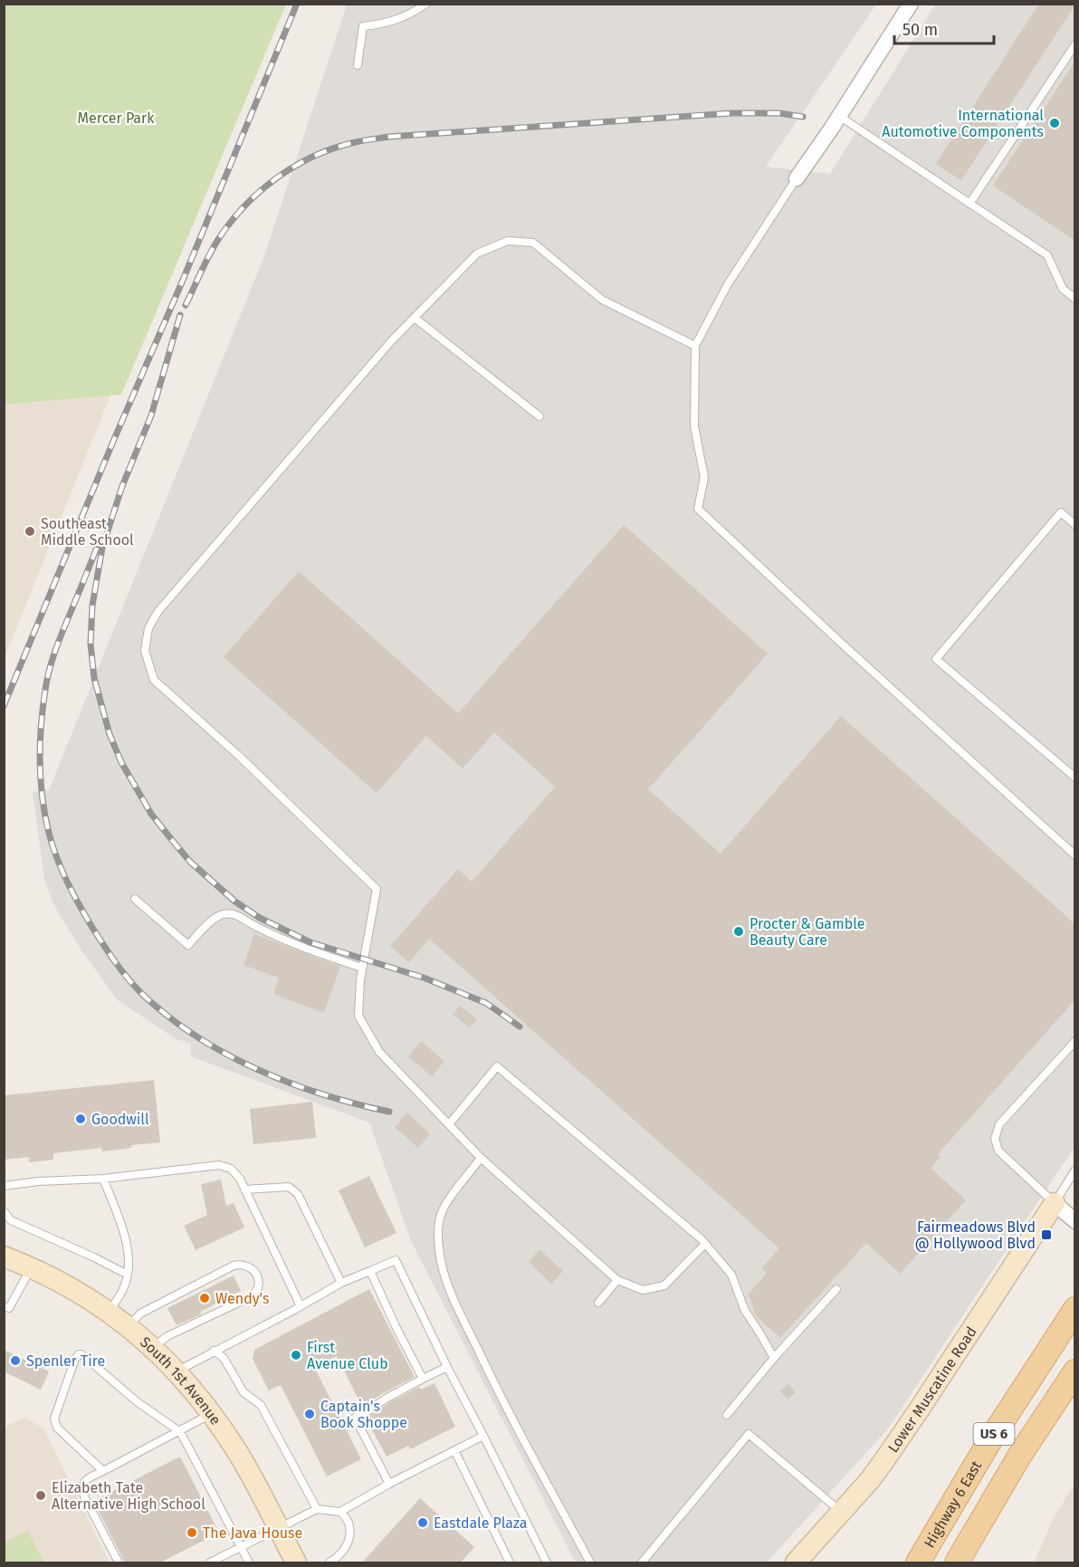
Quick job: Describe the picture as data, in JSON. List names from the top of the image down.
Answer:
{
  "streets": {
    "main road": [
      "South 1st Avenue",
      "Lower Muscatine Road",
      "US 6",
      "Highway 6 East"
    ]
  },
  "parks": ["Mercer Park"],
  "places": {
    "other": [
      "International Automotive Components",
      "Southeast Middle School",
      "Procter & Gamble Beauty Care",
      "Goodwill",
      "Wendy's",
      "First Avenue Club",
      "Spenler Tire",
      "Captain's Book Shoppe",
      "Elizabeth Tate Alternative High School",
      "Eastdale Plaza",
      "The Java House"
    ],
    "transit": ["Fairmeadows Blvd @ Hollywood Blvd"]
  },
  "scale_bar": "50 m"
}
